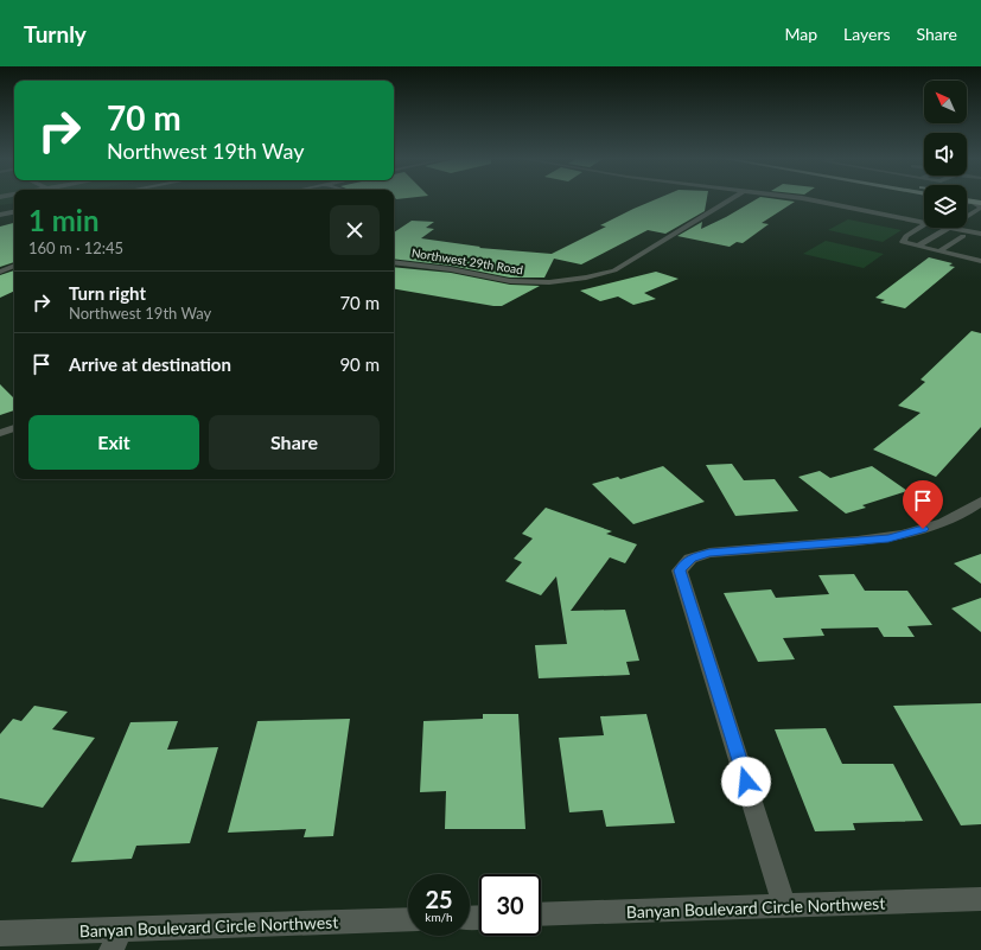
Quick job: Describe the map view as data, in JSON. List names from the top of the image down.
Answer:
{
  "streets": {
    "street": ["Northwest 29th Road", "Banyan Boulevard Circle Northwest"]
  },
  "north": "top left",
  "page": {
    "header": "Turnly",
    "nav": ["Map", "Layers", "Share"],
    "turn": ["70 m", "Northwest 19th Way"],
    "heading": ["1 min", "160 m · 12:45"],
    "list": [
      {
        "name": "Turn right",
        "note": "Northwest 19th Way",
        "value": "70 m"
      },
      {
        "name": "Arrive at destination",
        "value": "90 m"
      }
    ],
    "buttons": ["Exit", "Share"],
    "speed": "25 km/h",
    "limit": "30"
  }
}
